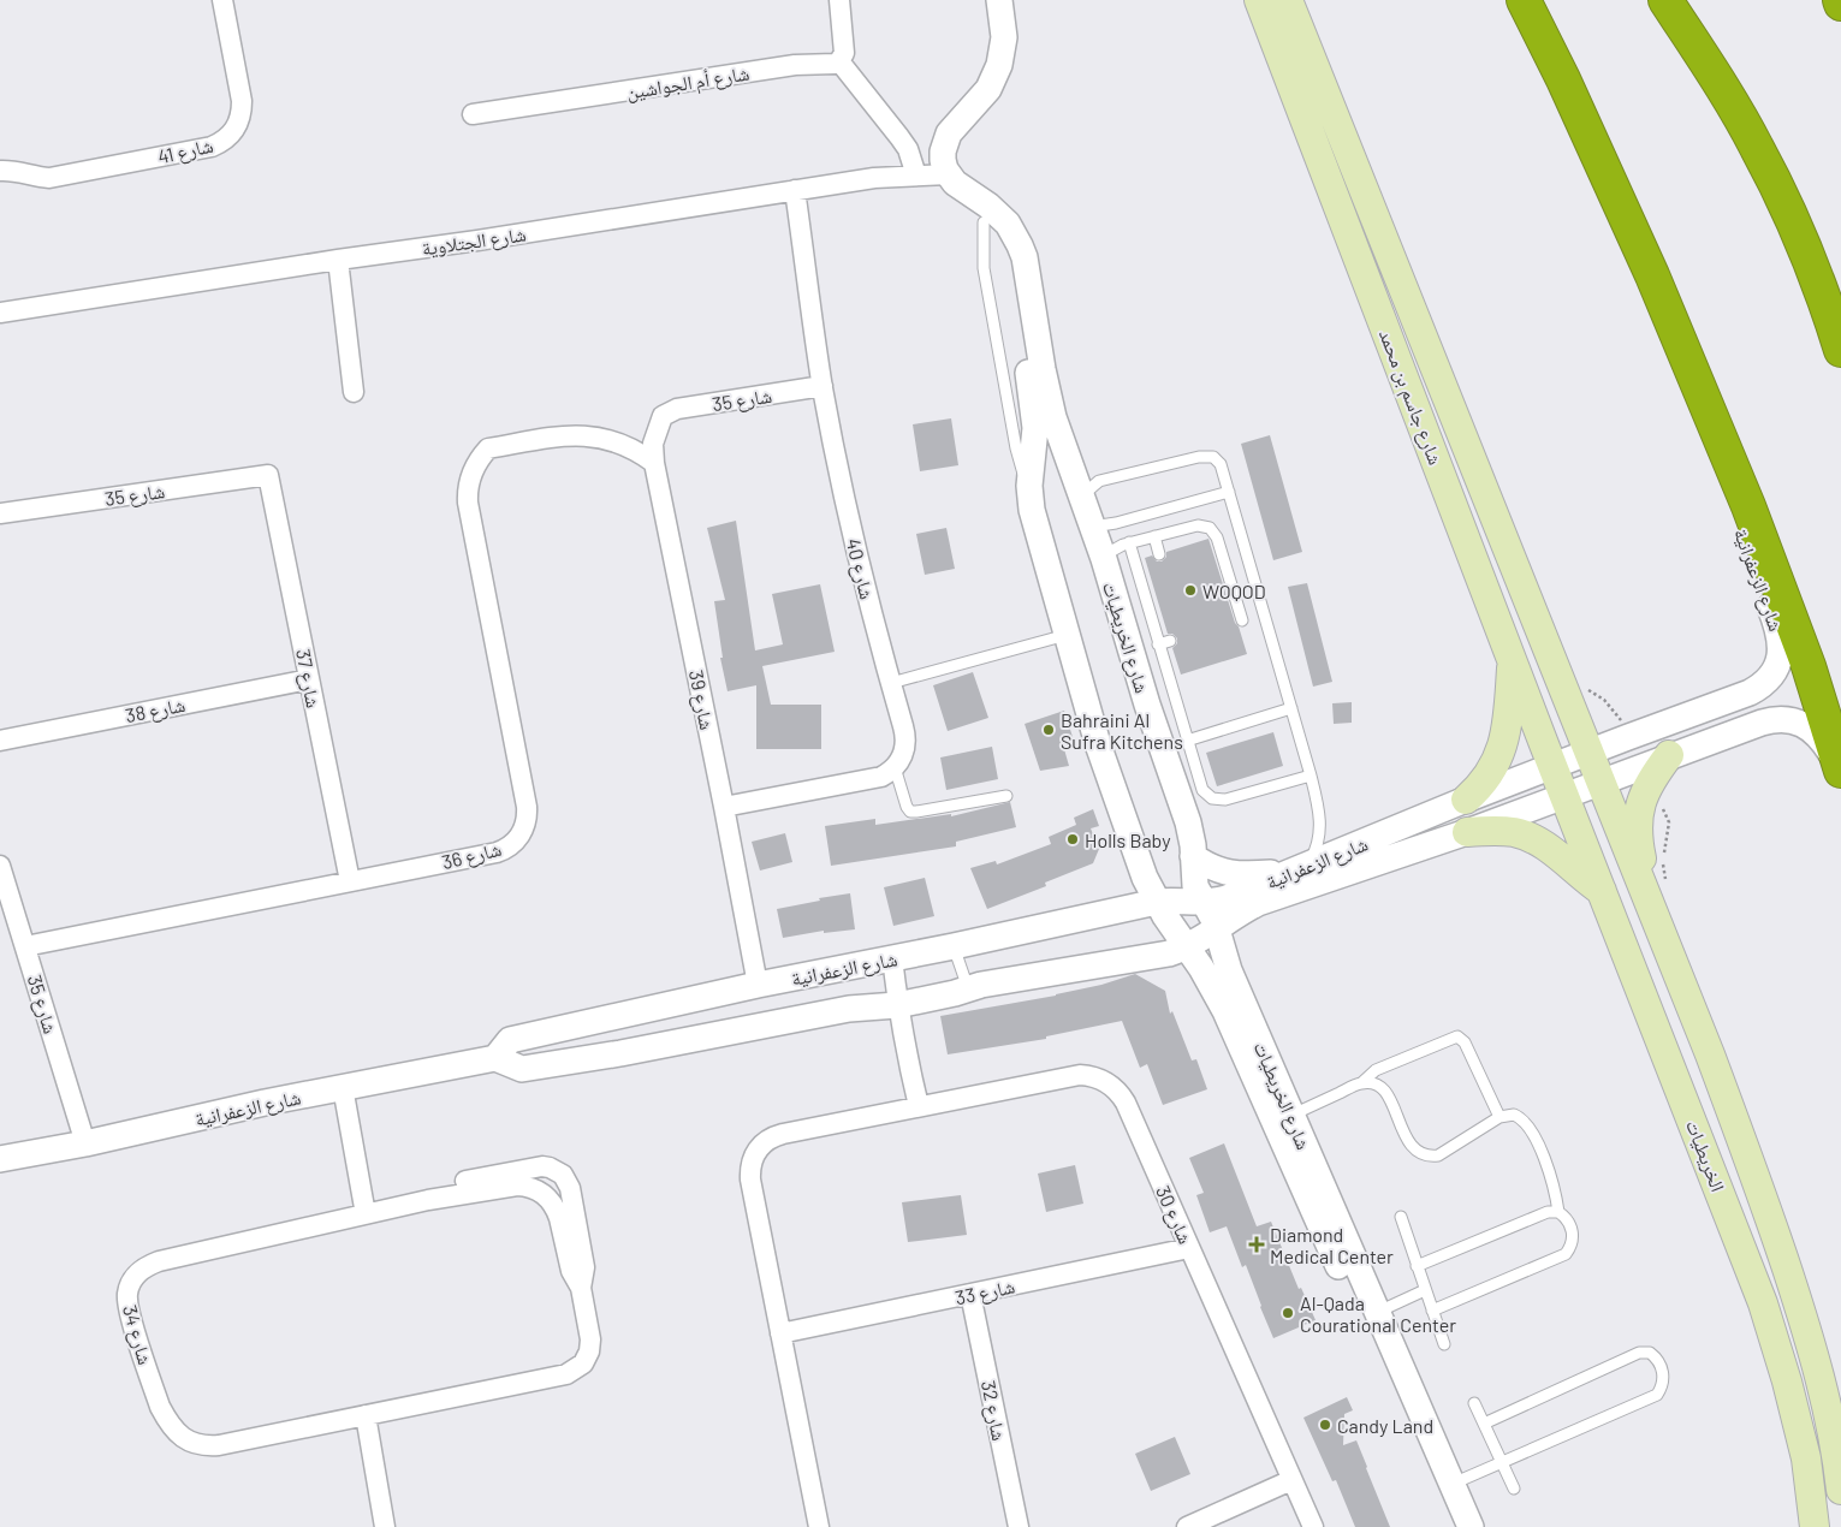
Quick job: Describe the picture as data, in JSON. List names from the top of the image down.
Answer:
{
  "streets": {
    "main road": ["شارع جاسم بن محمد", "الخريطيات"],
    "street": [
      "شارع أم الجواشين",
      "شارع 41",
      "شارع الجتلاوية",
      "شارع 35",
      "شارع 40",
      "شارع الزعفرانية",
      "شارع الخريطيات",
      "شارع 37",
      "شارع 39",
      "شارع 38",
      "شارع 36",
      "شارع 30",
      "شارع 33",
      "شارع 34",
      "شارع 32"
    ]
  },
  "crossings": [
    ["شارع الجتلاوية", "شارع 40"],
    ["شارع الجتلاوية", "شارع الخريطيات"],
    ["شارع جاسم بن محمد", "شارع الزعفرانية"],
    ["شارع جاسم بن محمد", "الخريطيات"],
    ["شارع 35", "شارع 40"],
    ["شارع 35", "شارع الزعفرانية"],
    ["شارع 35", "شارع 37"],
    ["شارع 35", "شارع 39"],
    ["شارع 35", "شارع 36"],
    ["شارع الزعفرانية", "شارع الخريطيات"],
    ["شارع الزعفرانية", "شارع 39"],
    ["شارع الزعفرانية", "الخريطيات"],
    ["شارع 37", "شارع 38"],
    ["شارع 37", "شارع 36"],
    ["شارع 39", "شارع 36"],
    ["شارع 30", "شارع 33"],
    ["شارع 33", "شارع 32"]
  ],
  "places": {
    "other": [
      "WOQOD",
      "Bahraini Al Sufra Kitchens",
      "Holls Baby",
      "Al-Qada Courational Center",
      "Candy Land"
    ],
    "health": ["Diamond Medical Center"]
  }
}
